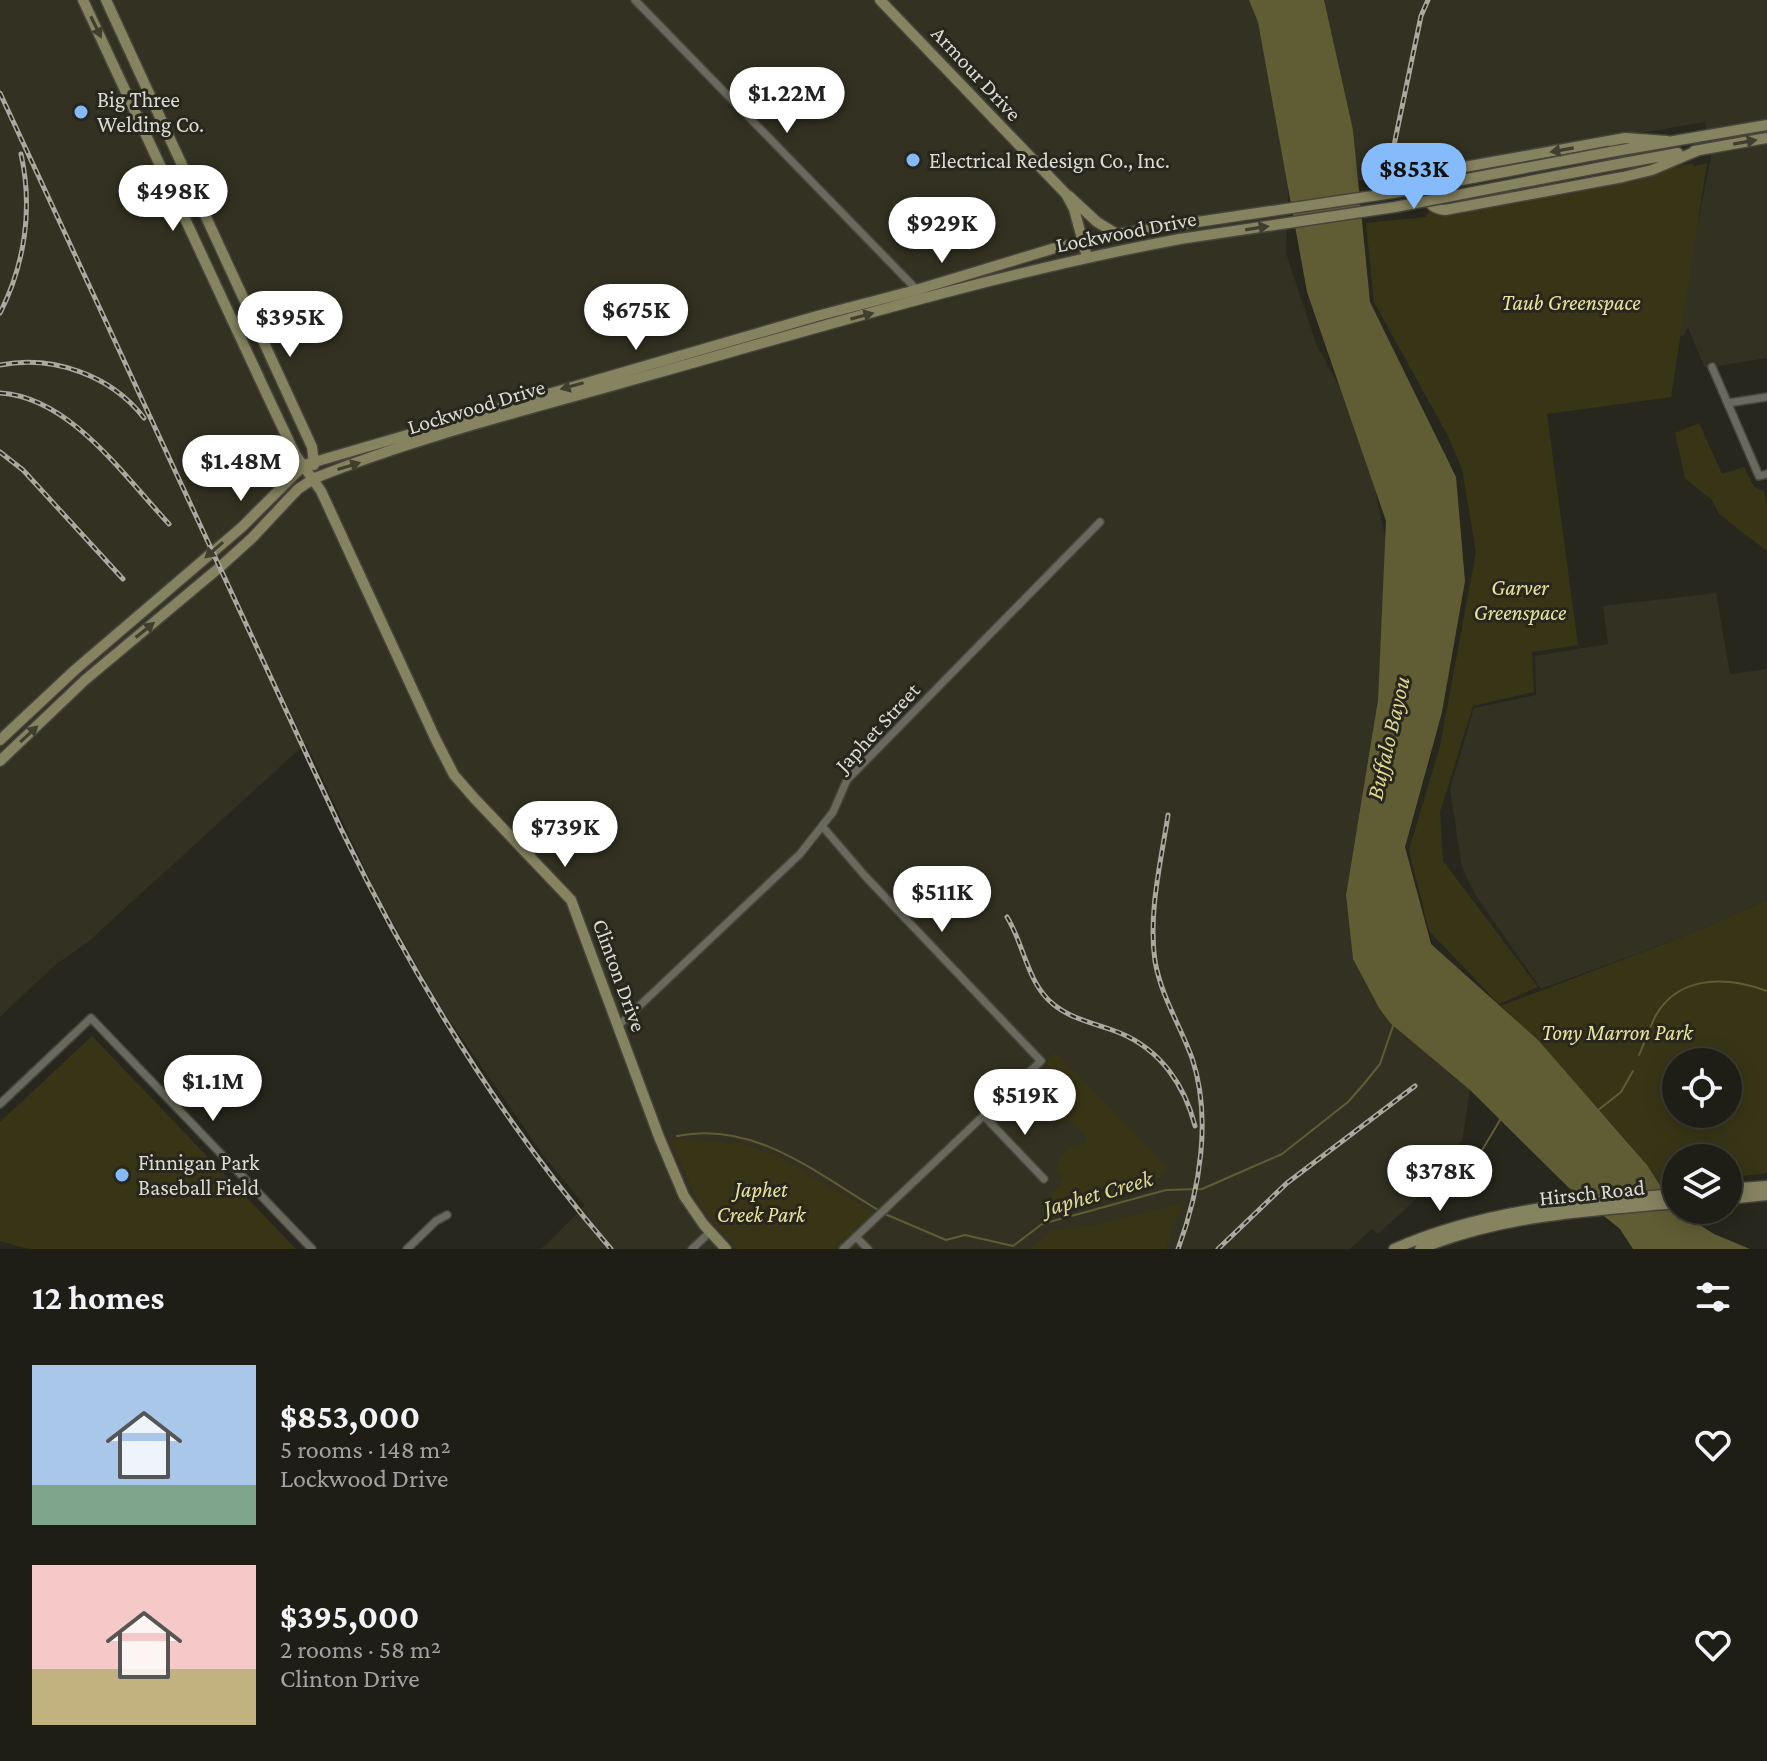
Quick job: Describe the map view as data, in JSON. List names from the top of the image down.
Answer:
{
  "streets": {
    "main road": [
      "Armour Drive",
      "Lockwood Drive",
      "Clinton Drive",
      "Hirsch Road"
    ],
    "street": ["Japhet Street"]
  },
  "crossings": [
    ["Armour Drive", "Lockwood Drive"],
    ["Lockwood Drive", "Clinton Drive"],
    ["Japhet Street", "Clinton Drive"]
  ],
  "water": ["Buffalo Bayou", "Japhet Creek"],
  "parks": [
    "Taub Greenspace",
    "Garver Greenspace",
    "Tony Marron Park",
    "Japhet Creek Park"
  ],
  "places": ["Big Three Welding Co.", "Electrical Redesign Co., Inc.", "Finnigan Park Baseball Field"],
  "page": {
    "price": [
      "$1.22M",
      "$853K",
      "$498K",
      "$929K",
      "$675K",
      "$395K",
      "$1.48M",
      "$739K",
      "$511K",
      "$1.1M",
      "$519K",
      "$378K"
    ],
    "heading": "12 homes",
    "list": [
      {
        "name": "$853,000",
        "note": "5 rooms · 148 m² · Lockwood Drive"
      },
      {
        "name": "$395,000",
        "note": "2 rooms · 58 m² · Clinton Drive"
      }
    ]
  }
}
